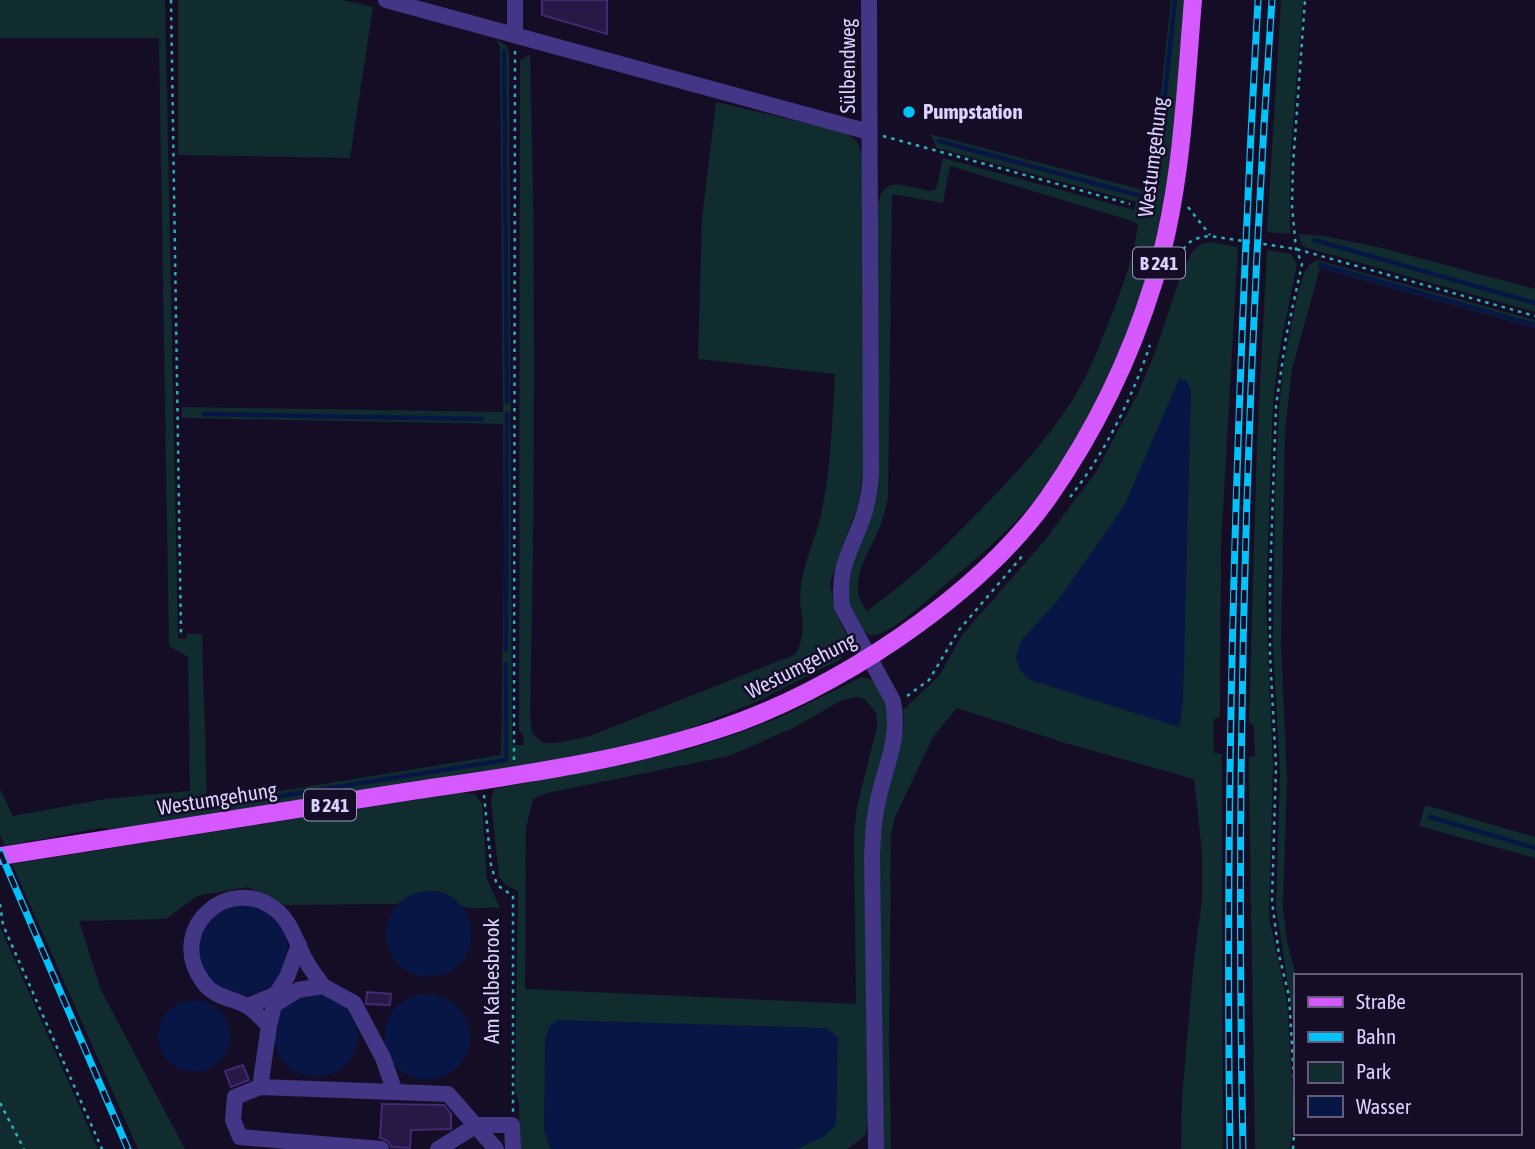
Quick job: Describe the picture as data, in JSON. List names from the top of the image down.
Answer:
{
  "streets": {
    "main road": ["Westumgehung", "B 241"],
    "street": ["Sülbendweg"],
    "path": ["Am Kalbesbrook"]
  },
  "crossings": [
    ["Sülbendweg", "Westumgehung"],
    ["Westumgehung", "Am Kalbesbrook"]
  ],
  "places": ["Pumpstation"],
  "legend": [
    "Straße",
    "Bahn",
    "Park",
    "Wasser"
  ]
}
